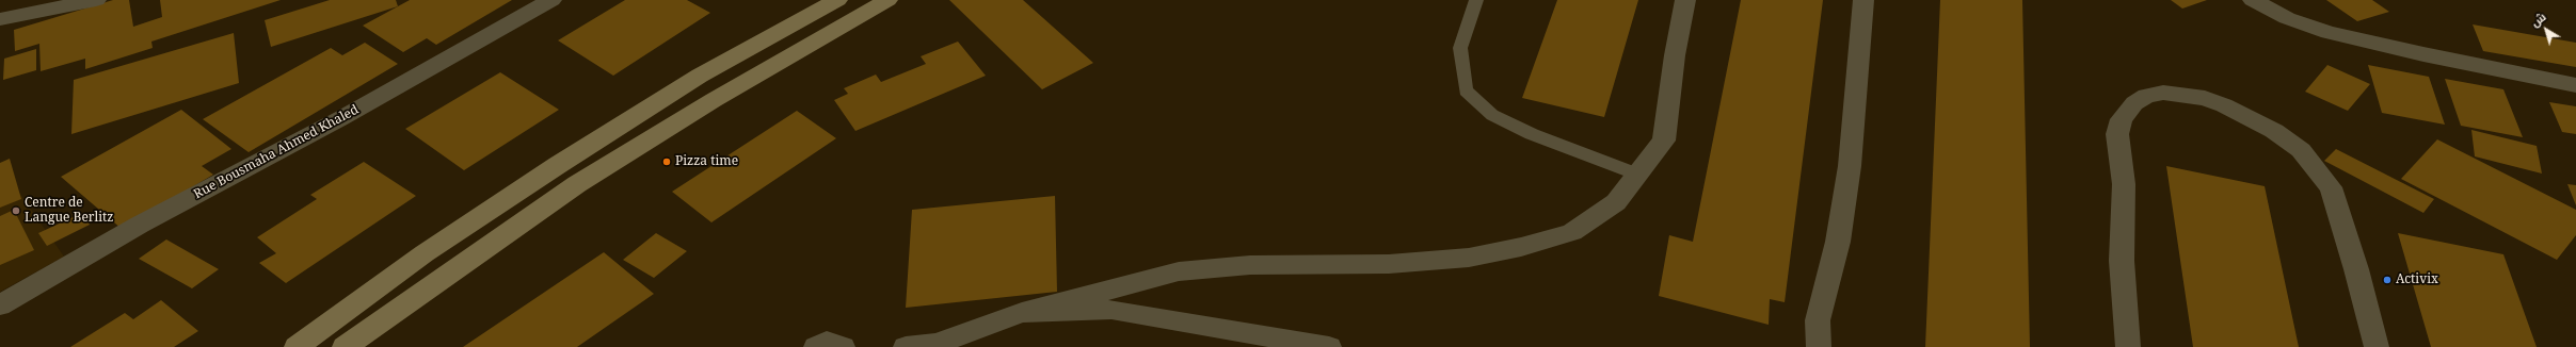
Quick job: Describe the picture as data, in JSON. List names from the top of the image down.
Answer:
{
  "streets": {
    "street": ["Rue Bousmaha Ahmed Khaled"]
  },
  "places": ["Pizza time", "Centre de Langue Berlitz", "Activix"],
  "north": "top left"
}
